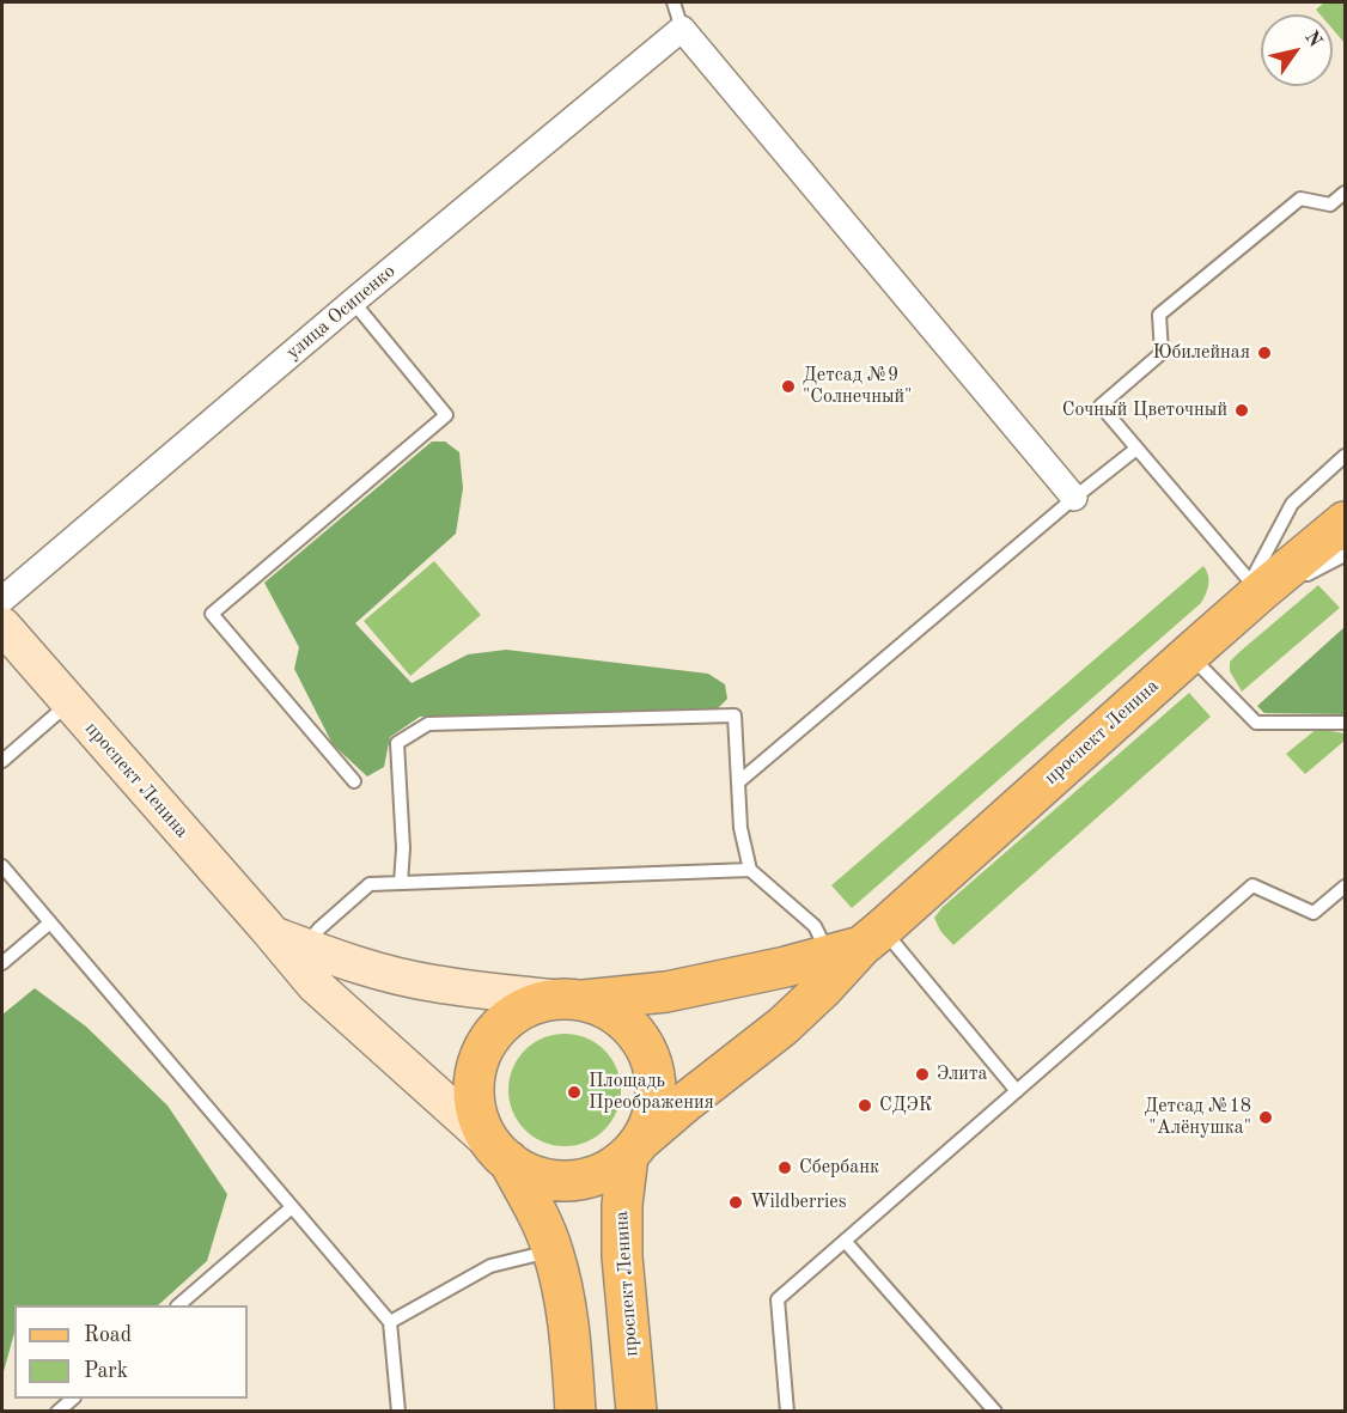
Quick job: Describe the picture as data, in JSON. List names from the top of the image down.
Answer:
{
  "streets": {
    "main road": ["проспект Ленина"],
    "street": ["улица Осипенко"]
  },
  "places": [
    "Юбилейная",
    "Детсад №9 \"Солнечный\"",
    "Сочный Цветочный",
    "Элита",
    "Площадь Преображения",
    "СДЭК",
    "Детсад №18 \"Алёнушка\"",
    "Сбербанк",
    "Wildberries"
  ],
  "legend": ["Road", "Park"],
  "north": "top right"
}
